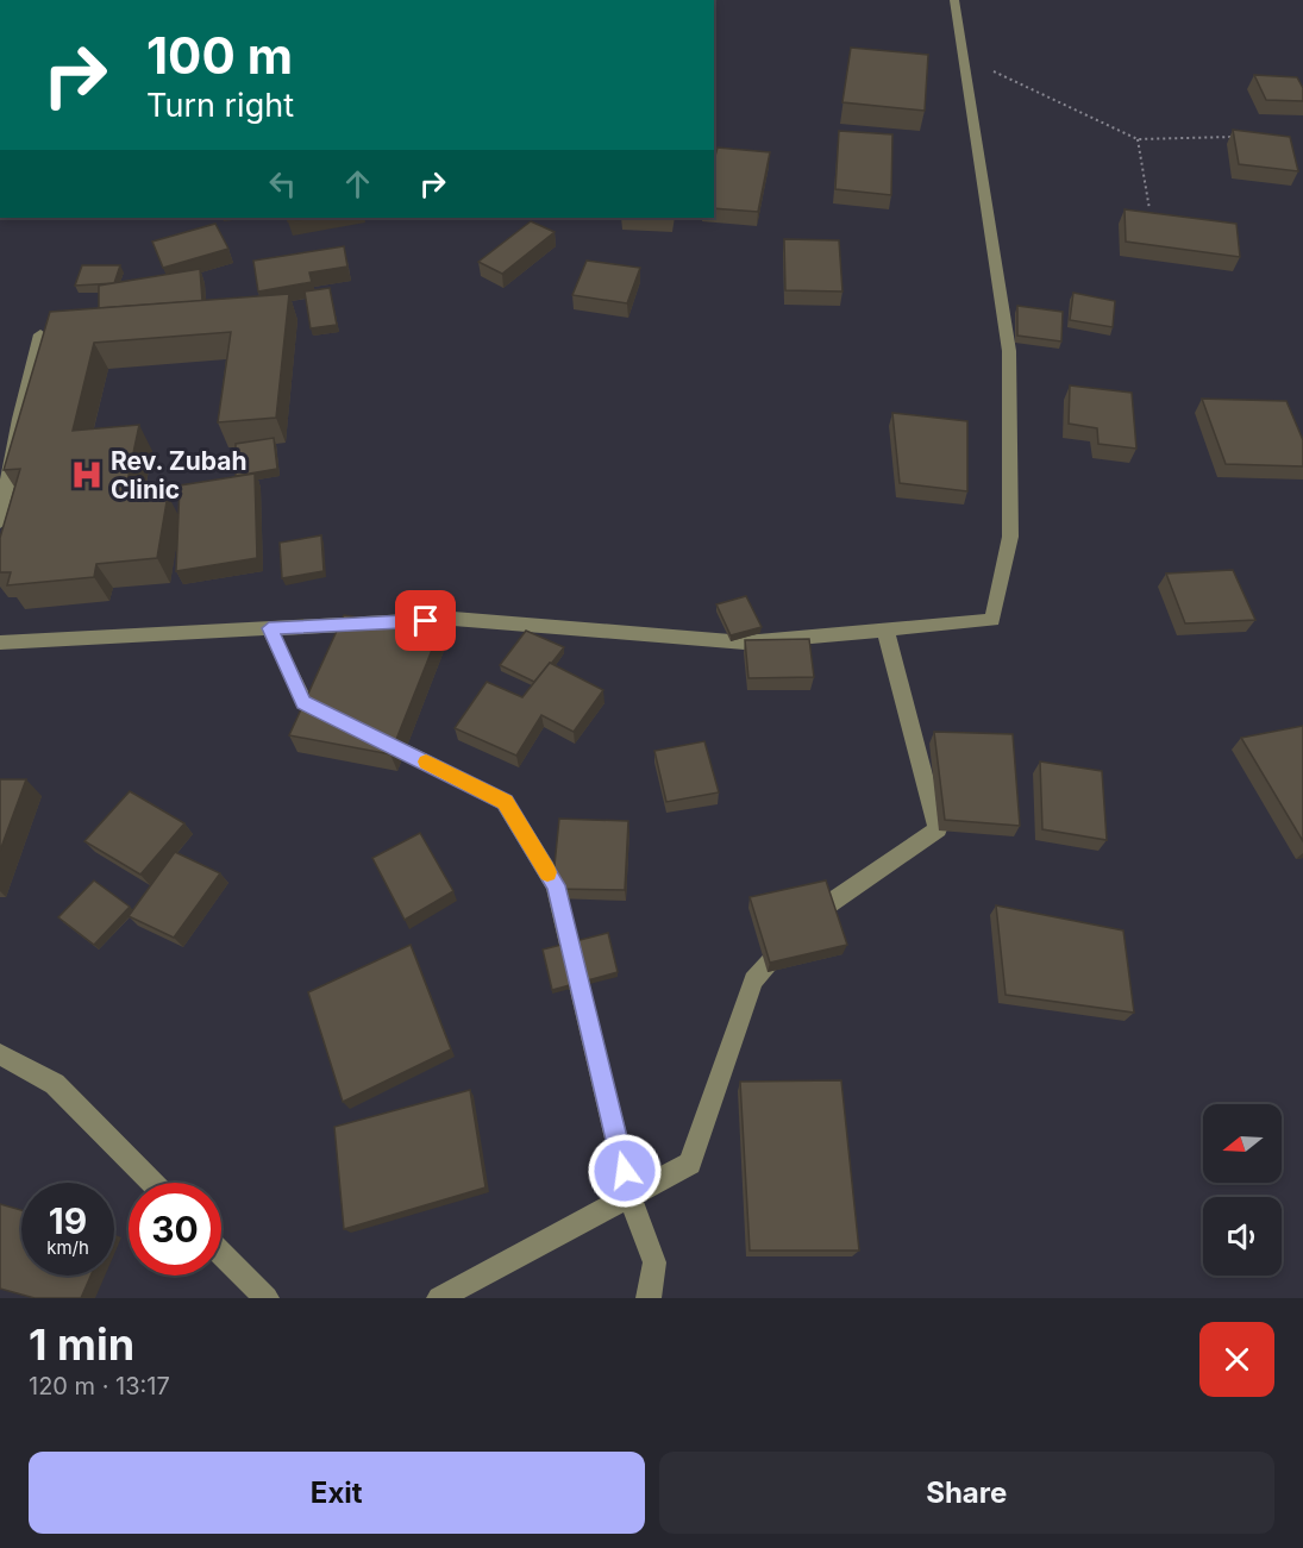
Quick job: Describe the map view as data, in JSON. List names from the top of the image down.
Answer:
{
  "places": {
    "hospital": ["Rev. Zubah Clinic"]
  },
  "north": "left",
  "page": {
    "turn": ["100 m", "Turn right"],
    "speed": "19 km/h",
    "limit": "30",
    "heading": ["1 min", "120 m · 13:17"],
    "buttons": ["Exit", "Share"]
  }
}
